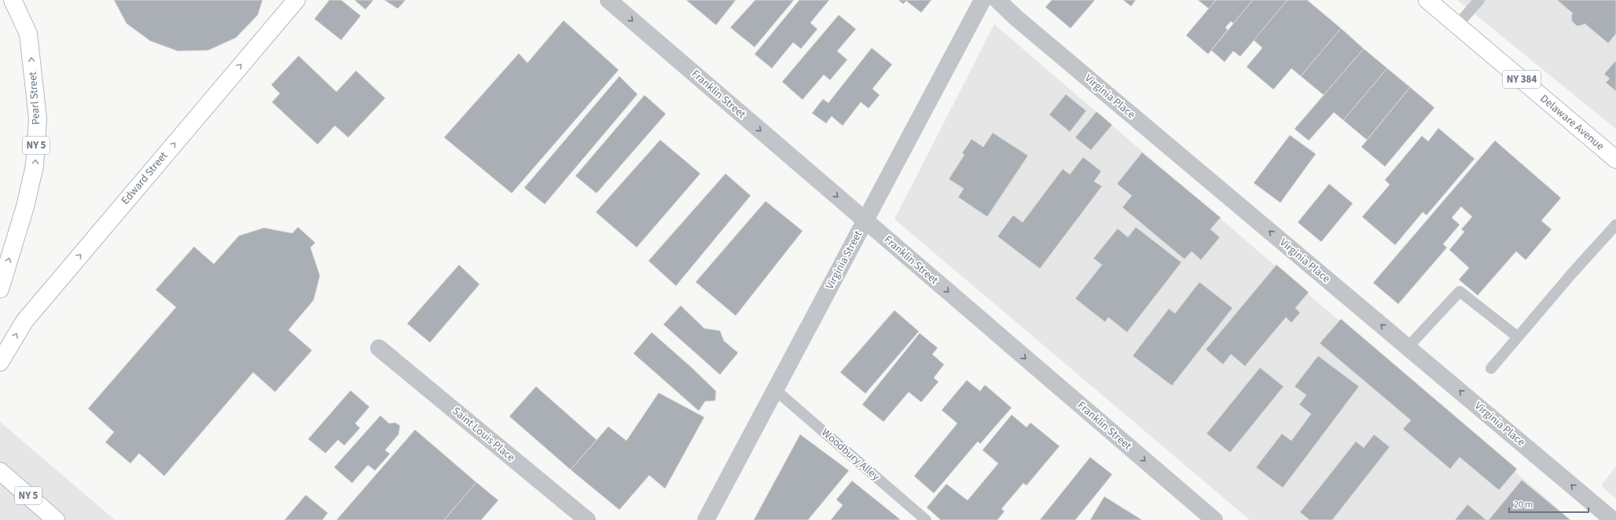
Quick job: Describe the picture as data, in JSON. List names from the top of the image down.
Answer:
{
  "streets": {
    "main road": [
      "NY 384",
      "Pearl Street",
      "Delaware Avenue",
      "NY 5",
      "Edward Street"
    ],
    "street": [
      "Franklin Street",
      "Virginia Place",
      "Virginia Street",
      "Saint Louis Place"
    ],
    "lane": ["Woodbury Alley"]
  },
  "crossings": [
    ["Franklin Street", "Virginia Street"],
    ["Virginia Street", "Woodbury Alley"]
  ],
  "one_way": [
    "Franklin Street",
    "Virginia Place",
    "Pearl Street",
    "Edward Street"
  ],
  "scale_bar": "20 m"
}
